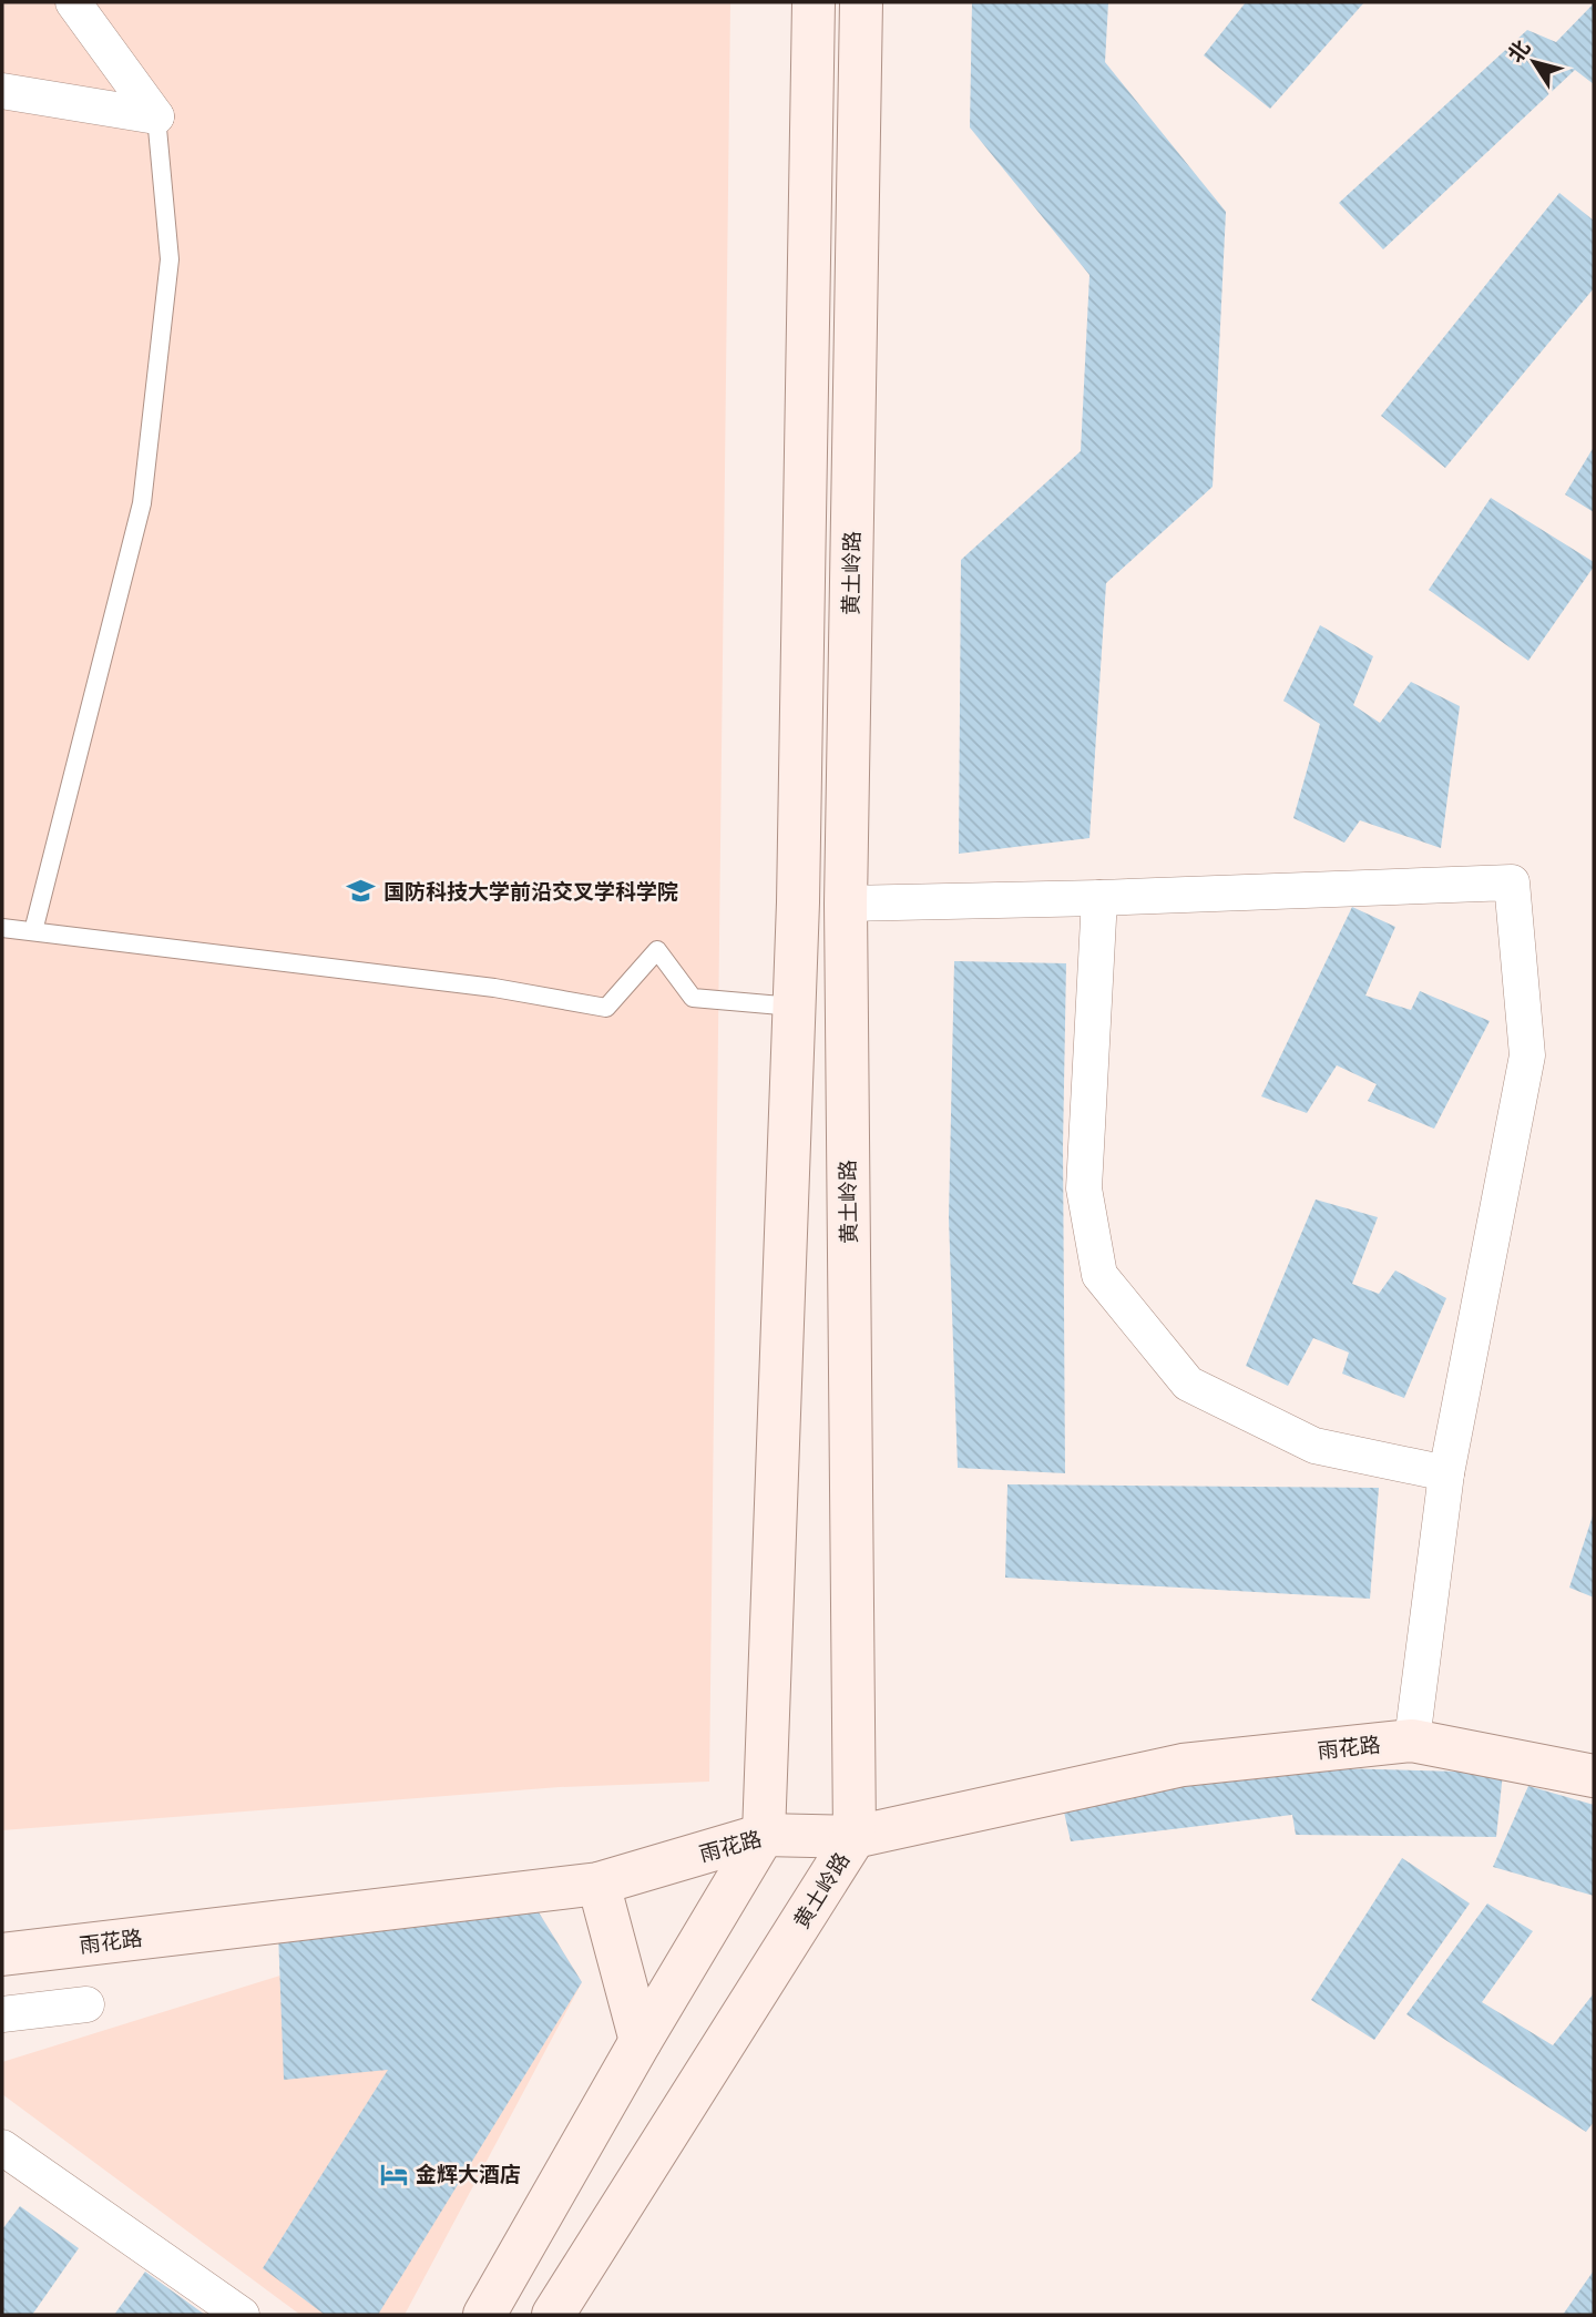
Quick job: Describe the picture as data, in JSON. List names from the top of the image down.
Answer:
{
  "streets": {
    "street": ["黄土岭路", "雨花路"]
  },
  "crossings": [
    ["黄土岭路", "雨花路"]
  ],
  "places": {
    "school or university": ["国防科技大学前沿交叉学科学院"],
    "hotel": ["金辉大酒店"]
  },
  "north": "top left"
}
